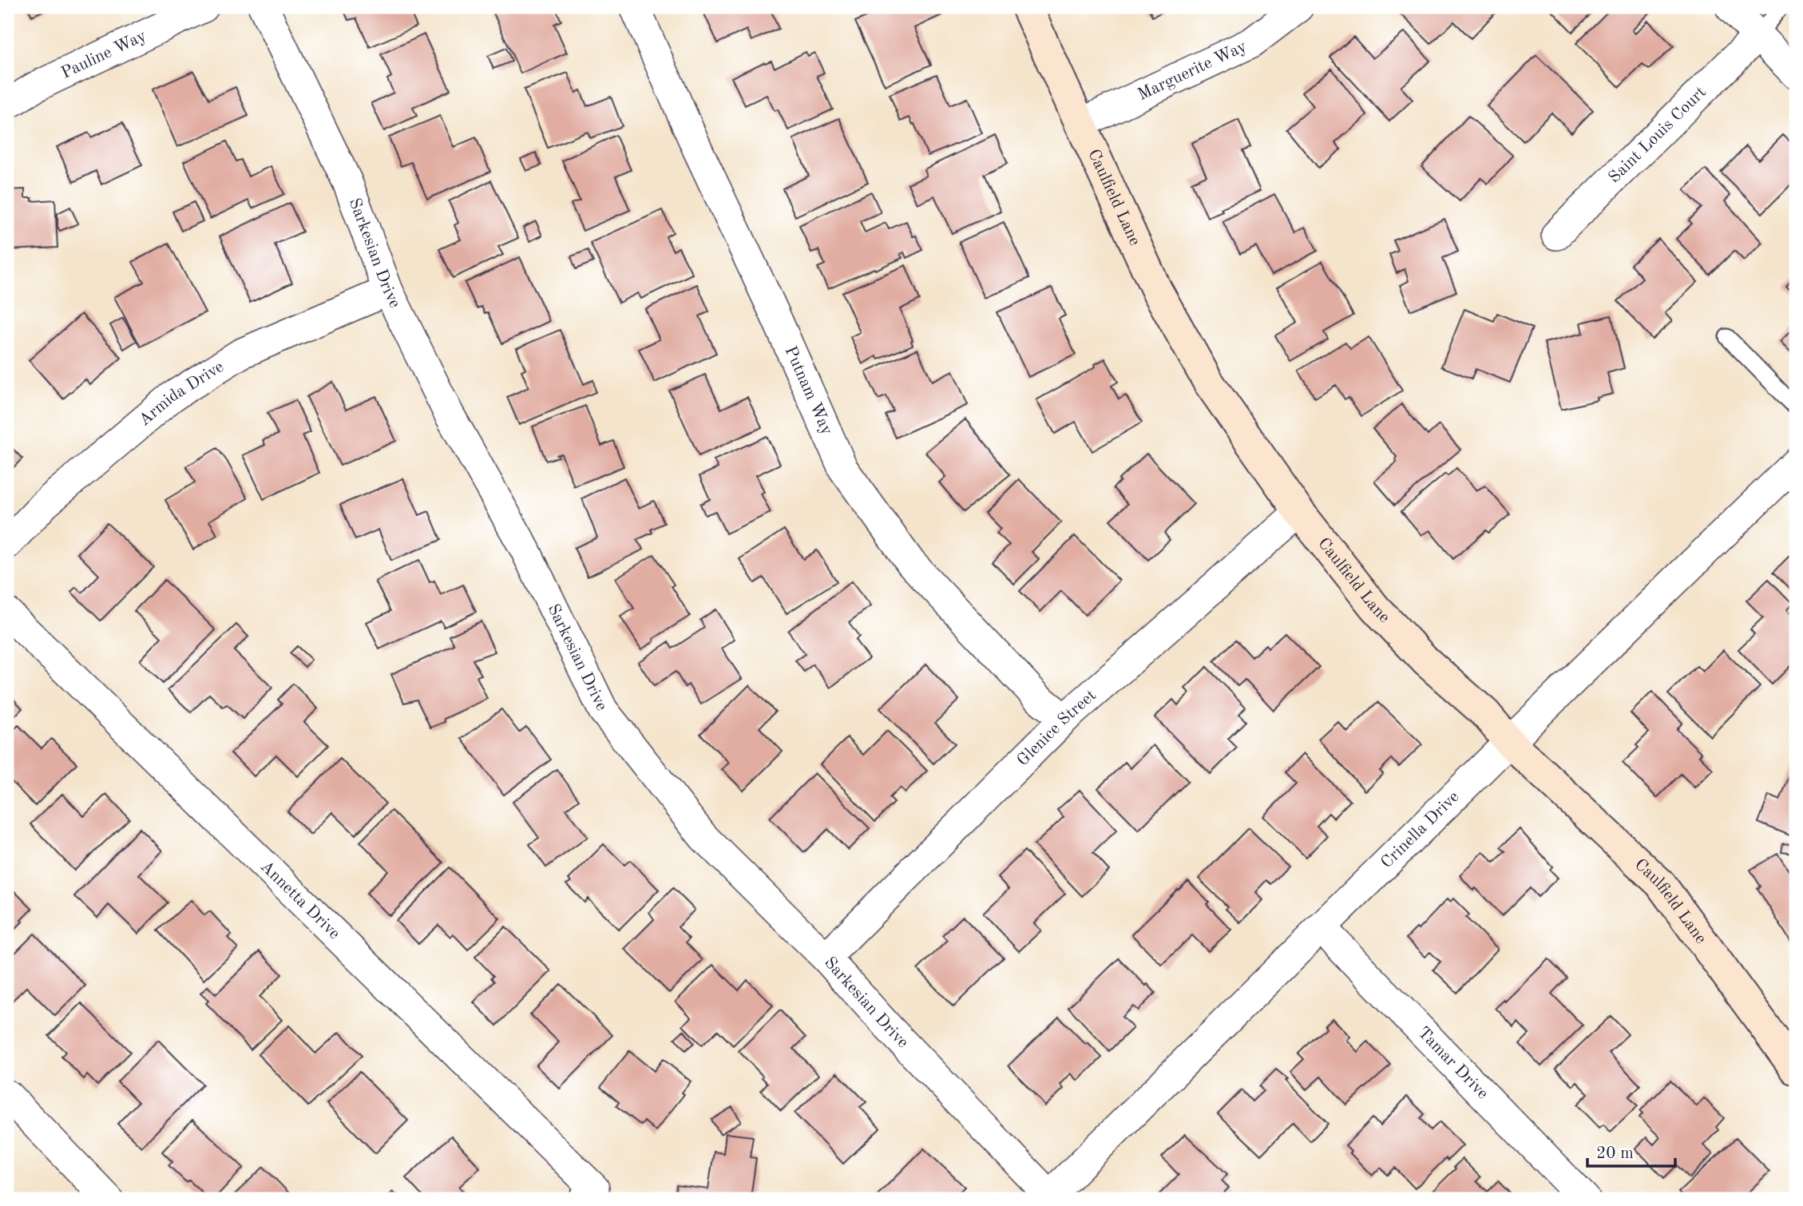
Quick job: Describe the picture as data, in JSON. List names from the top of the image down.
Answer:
{
  "streets": {
    "main road": ["Caulfield Lane"],
    "street": [
      "Pauline Way",
      "Marguerite Way",
      "Saint Louis Court",
      "Sarkesian Drive",
      "Putnam Way",
      "Armida Drive",
      "Glenice Street",
      "Crinella Drive",
      "Annetta Drive",
      "Tamar Drive"
    ]
  },
  "crossings": [
    ["Marguerite Way", "Caulfield Lane"],
    ["Caulfield Lane", "Glenice Street"],
    ["Caulfield Lane", "Crinella Drive"],
    ["Sarkesian Drive", "Armida Drive"],
    ["Sarkesian Drive", "Glenice Street"],
    ["Sarkesian Drive", "Crinella Drive"],
    ["Putnam Way", "Glenice Street"],
    ["Crinella Drive", "Tamar Drive"]
  ],
  "scale_bar": "20 m"
}
